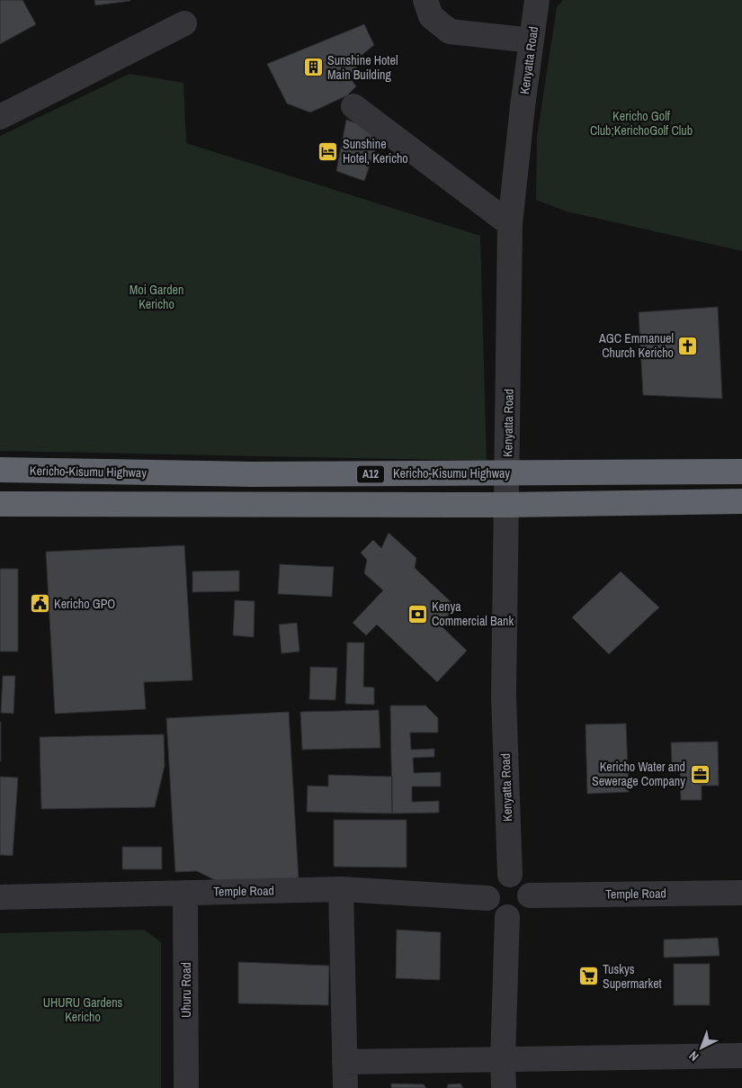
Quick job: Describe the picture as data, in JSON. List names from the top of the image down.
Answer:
{
  "streets": {
    "highway": ["Kericho-Kisumu Highway", "A12"],
    "street": ["Kenyatta Road", "Temple Road", "Uhuru Road"]
  },
  "crossings": [
    ["Kenyatta Road", "Kericho-Kisumu Highway"],
    ["Kenyatta Road", "Temple Road"],
    ["Temple Road", "Uhuru Road"]
  ],
  "parks": ["Kericho Golf Club;KerichoGolf Club", "Moi Garden Kericho", "UHURU Gardens Kericho"],
  "places": {
    "building": ["Sunshine Hotel Main Building"],
    "hotel": ["Sunshine Hotel, Kericho"],
    "church": ["AGC Emmanuel Church Kericho"],
    "public building": ["Kericho GPO"],
    "bank": ["Kenya Commercial Bank"],
    "office": ["Kericho Water and Sewerage Company"],
    "supermarket": ["Tuskys Supermarket"]
  },
  "north": "bottom left"
}
